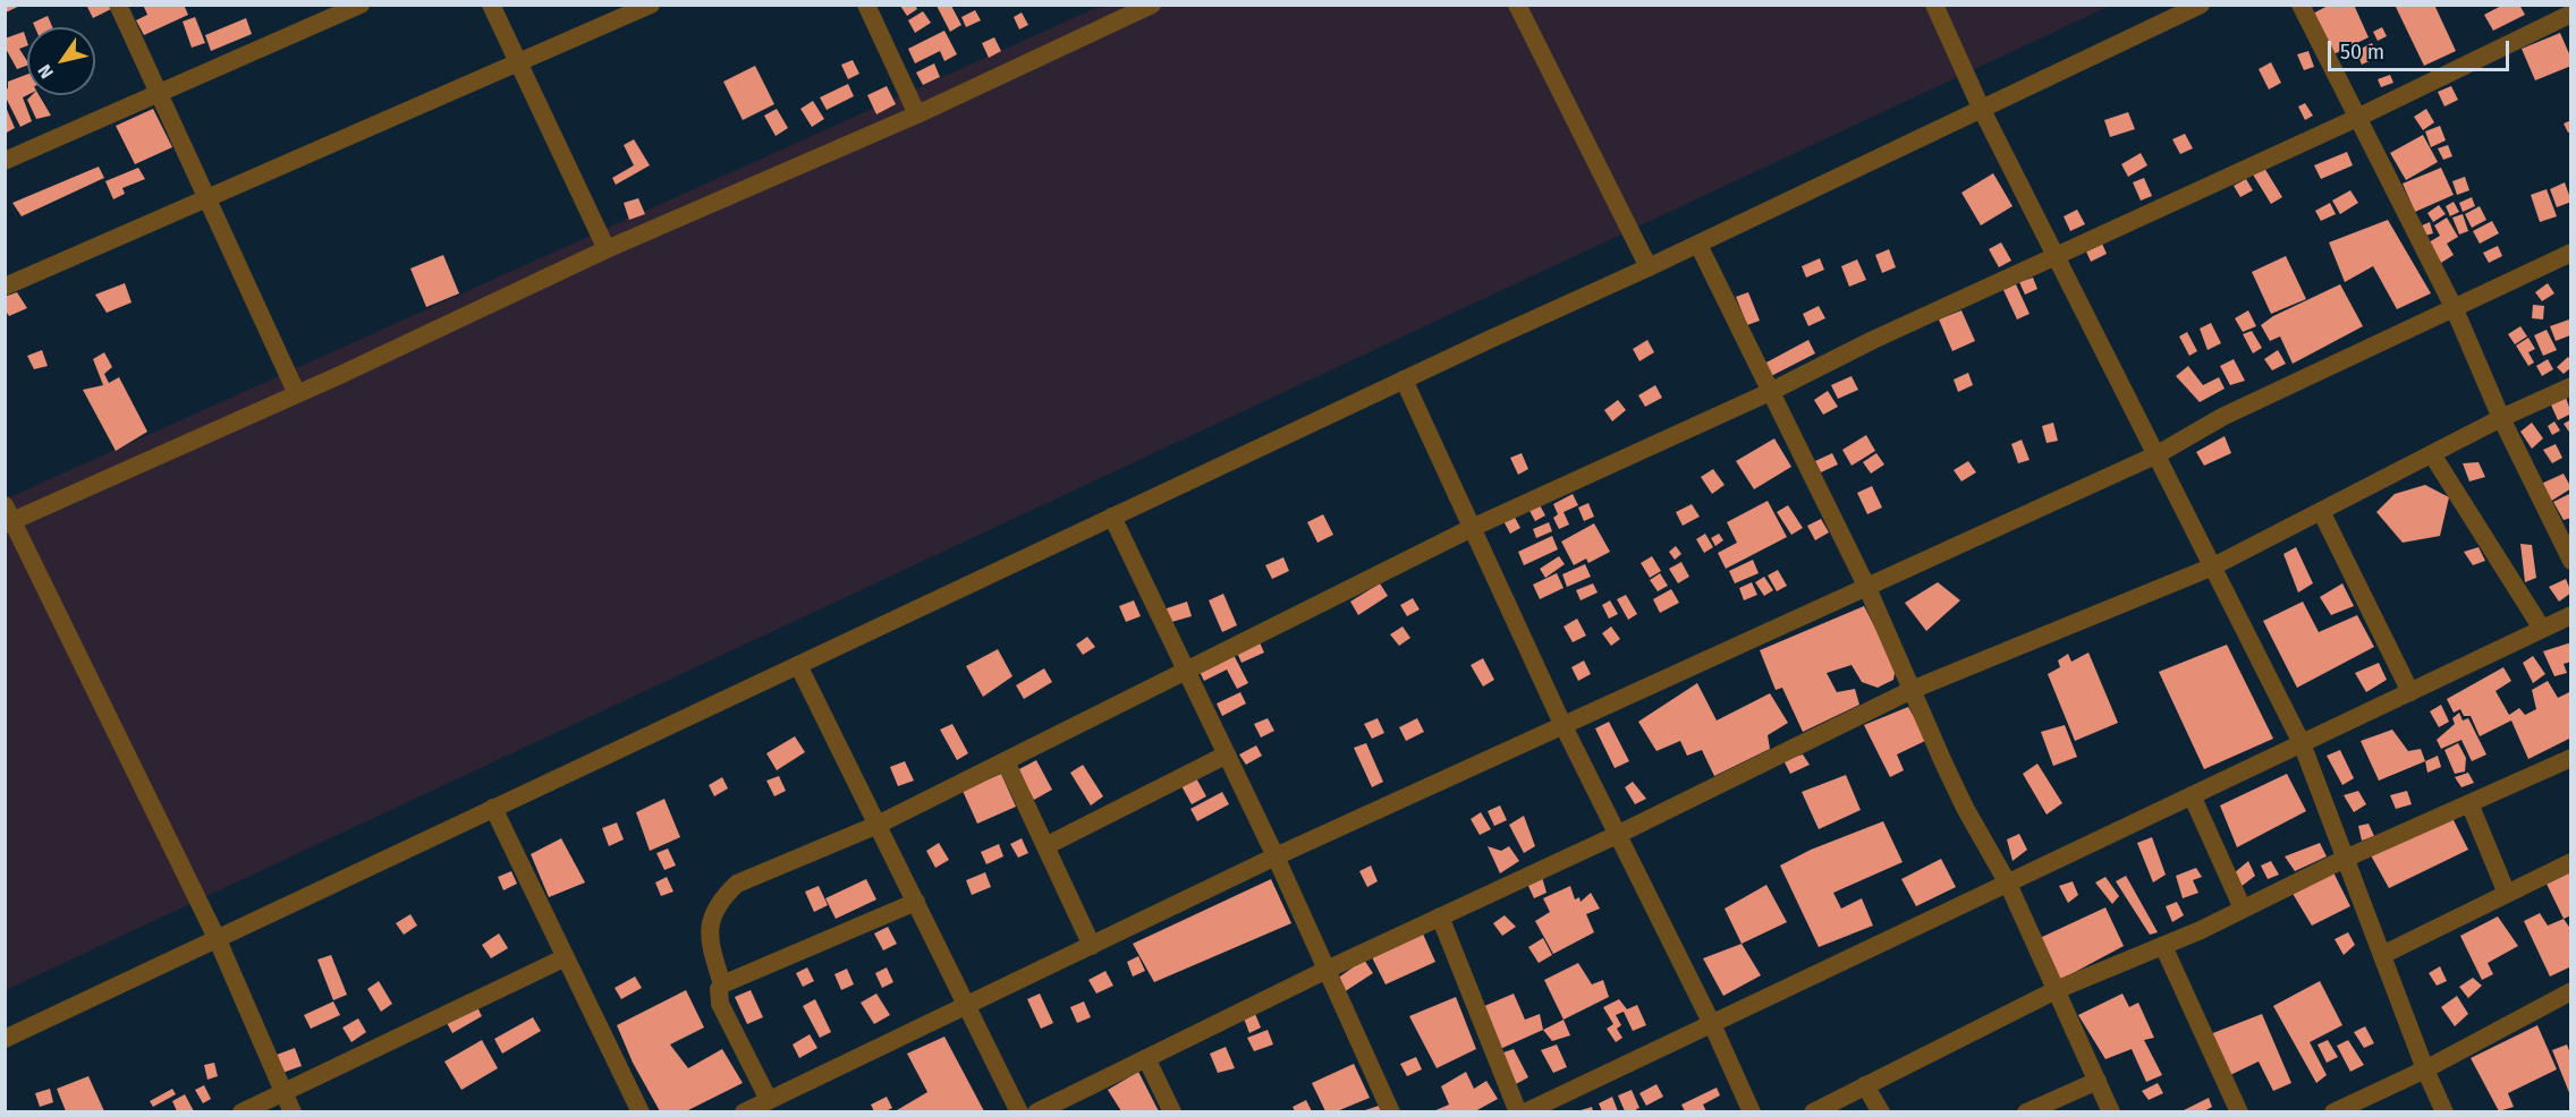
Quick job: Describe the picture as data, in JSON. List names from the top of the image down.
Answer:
{
  "scale_bar": "50 m",
  "north": "bottom left"
}
